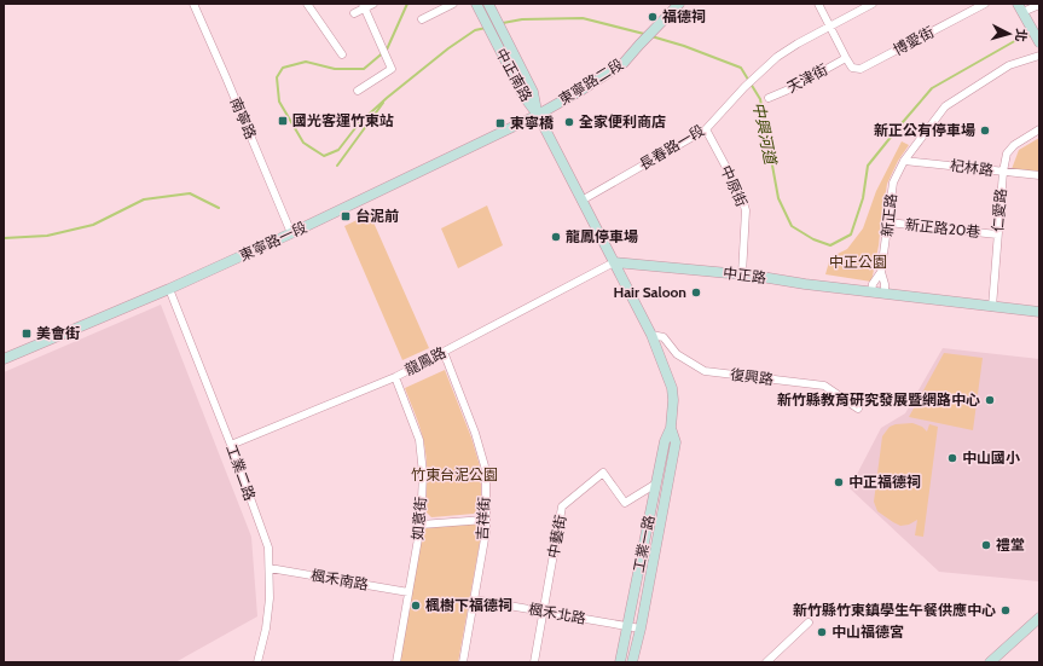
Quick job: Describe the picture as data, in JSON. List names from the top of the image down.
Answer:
{
  "streets": {
    "street": [
      "博愛街",
      "中正南路",
      "天津街",
      "東寧路二段",
      "南寧路",
      "長春路一段",
      "杞林路",
      "中原街",
      "仁愛路",
      "新正路",
      "新正路20巷",
      "東寧路一段",
      "中正路",
      "龍鳳路",
      "復興路",
      "工業二路",
      "如意街",
      "吉祥街",
      "中藝街",
      "工業一路",
      "楓禾南路",
      "楓禾北路"
    ]
  },
  "crossings": [
    ["博愛街", "天津街"],
    ["中正南路", "東寧路二段"],
    ["中正南路", "東寧路一段"],
    ["東寧路二段", "東寧路一段"],
    ["南寧路", "東寧路一段"],
    ["長春路一段", "中原街"],
    ["杞林路", "仁愛路"],
    ["杞林路", "新正路"],
    ["中原街", "中正路"],
    ["仁愛路", "新正路20巷"],
    ["仁愛路", "中正路"],
    ["新正路", "新正路20巷"],
    ["新正路", "中正路"],
    ["東寧路一段", "工業二路"],
    ["中正路", "龍鳳路"],
    ["中正路", "工業一路"],
    ["龍鳳路", "工業二路"],
    ["龍鳳路", "如意街"],
    ["龍鳳路", "吉祥街"],
    ["龍鳳路", "工業一路"],
    ["復興路", "工業一路"],
    ["工業二路", "楓禾南路"],
    ["如意街", "楓禾南路"],
    ["吉祥街", "楓禾北路"],
    ["中藝街", "工業一路"],
    ["中藝街", "楓禾北路"],
    ["工業一路", "楓禾北路"]
  ],
  "water": ["中興河道"],
  "parks": ["中正公園", "竹東台泥公園"],
  "places": {
    "other": [
      "福德祠",
      "全家便利商店",
      "新正公有停車場",
      "龍鳳停車場",
      "Hair Saloon",
      "新竹縣教育研究發展暨網路中心",
      "中山國小",
      "中正福德祠",
      "禮堂",
      "楓樹下福德祠",
      "新竹縣竹東鎮學生午餐供應中心",
      "中山福德宮"
    ],
    "transit": [
      "國光客運竹東站",
      "東寧橋",
      "台泥前",
      "美會街"
    ]
  },
  "north": "right"
}
